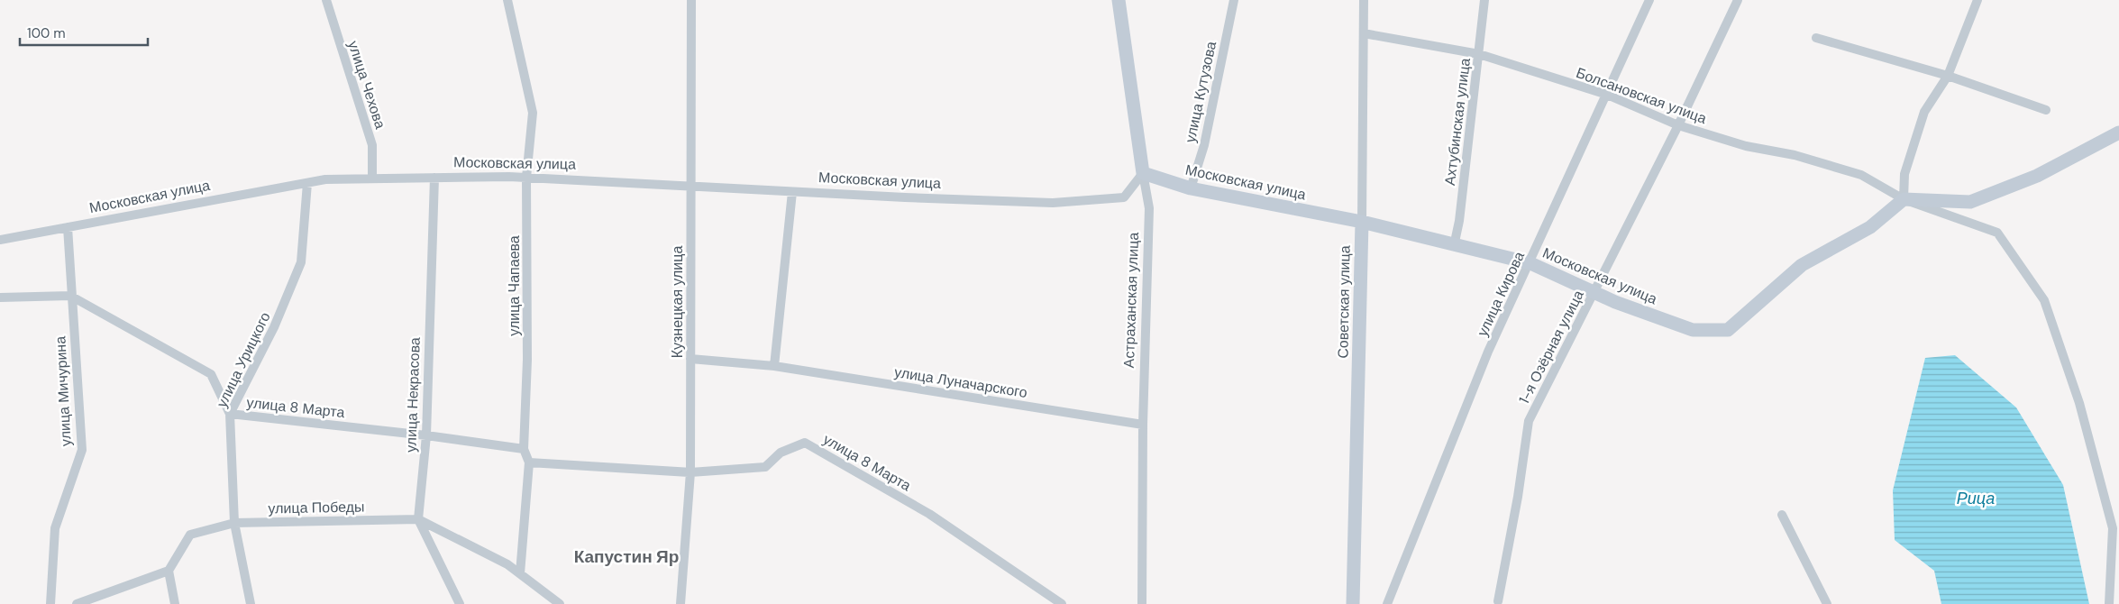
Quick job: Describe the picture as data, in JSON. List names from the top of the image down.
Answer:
{
  "streets": {
    "street": [
      "улица Чехова",
      "улица Кутузова",
      "Болсановская улица",
      "Ахтубинская улица",
      "Московская улица",
      "улица Чапаева",
      "улица Кирова",
      "Астраханская улица",
      "Кузнецкая улица",
      "Советская улица",
      "1-я Озёрная улица",
      "улица Урицкого",
      "улица Луначарского",
      "улица Мичурина",
      "улица Некрасова",
      "улица 8 Марта",
      "улица Победы"
    ]
  },
  "crossings": [
    ["улица Чехова", "Московская улица"],
    ["улица Кутузова", "Московская улица"],
    ["Болсановская улица", "Ахтубинская улица"],
    ["Болсановская улица", "Московская улица"],
    ["Болсановская улица", "улица Кирова"],
    ["Болсановская улица", "Советская улица"],
    ["Болсановская улица", "1-я Озёрная улица"],
    ["Ахтубинская улица", "Московская улица"],
    ["Московская улица", "улица Чапаева"],
    ["Московская улица", "улица Кирова"],
    ["Московская улица", "Астраханская улица"],
    ["Московская улица", "Кузнецкая улица"],
    ["Московская улица", "Советская улица"],
    ["Московская улица", "1-я Озёрная улица"],
    ["Московская улица", "улица Урицкого"],
    ["Московская улица", "улица Мичурина"],
    ["Московская улица", "улица Некрасова"],
    ["улица Чапаева", "улица 8 Марта"],
    ["улица Чапаева", "улица Победы"],
    ["Астраханская улица", "улица Луначарского"],
    ["Кузнецкая улица", "улица Луначарского"],
    ["Кузнецкая улица", "улица 8 Марта"],
    ["улица Урицкого", "улица 8 Марта"],
    ["улица Урицкого", "улица Победы"],
    ["улица Мичурина", "улица 8 Марта"],
    ["улица Некрасова", "улица 8 Марта"],
    ["улица Некрасова", "улица Победы"]
  ],
  "districts": ["Капустин Яр"],
  "water": ["Рица"],
  "scale_bar": "100 m"
}
